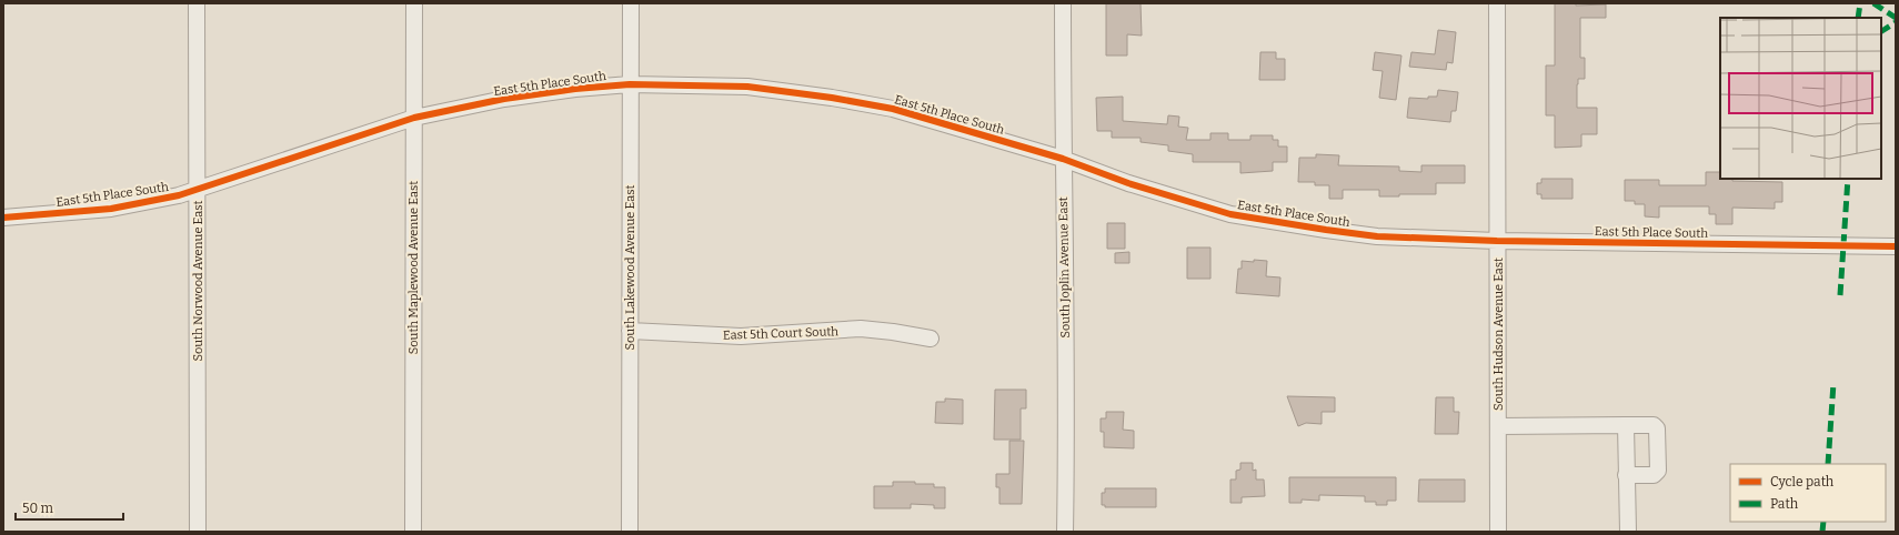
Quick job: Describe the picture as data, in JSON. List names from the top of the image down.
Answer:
{
  "streets": {
    "street": [
      "East 5th Place South",
      "South Maplewood Avenue East",
      "South Lakewood Avenue East",
      "South Joplin Avenue East",
      "South Norwood Avenue East",
      "East 5th Court South",
      "South Hudson Avenue East"
    ]
  },
  "crossings": [
    ["East 5th Place South", "South Maplewood Avenue East"],
    ["East 5th Place South", "South Lakewood Avenue East"],
    ["East 5th Place South", "South Joplin Avenue East"],
    ["East 5th Place South", "South Norwood Avenue East"],
    ["East 5th Place South", "South Hudson Avenue East"],
    ["South Lakewood Avenue East", "East 5th Court South"]
  ],
  "legend": ["Cycle path", "Path"],
  "scale_bar": "50 m"
}
